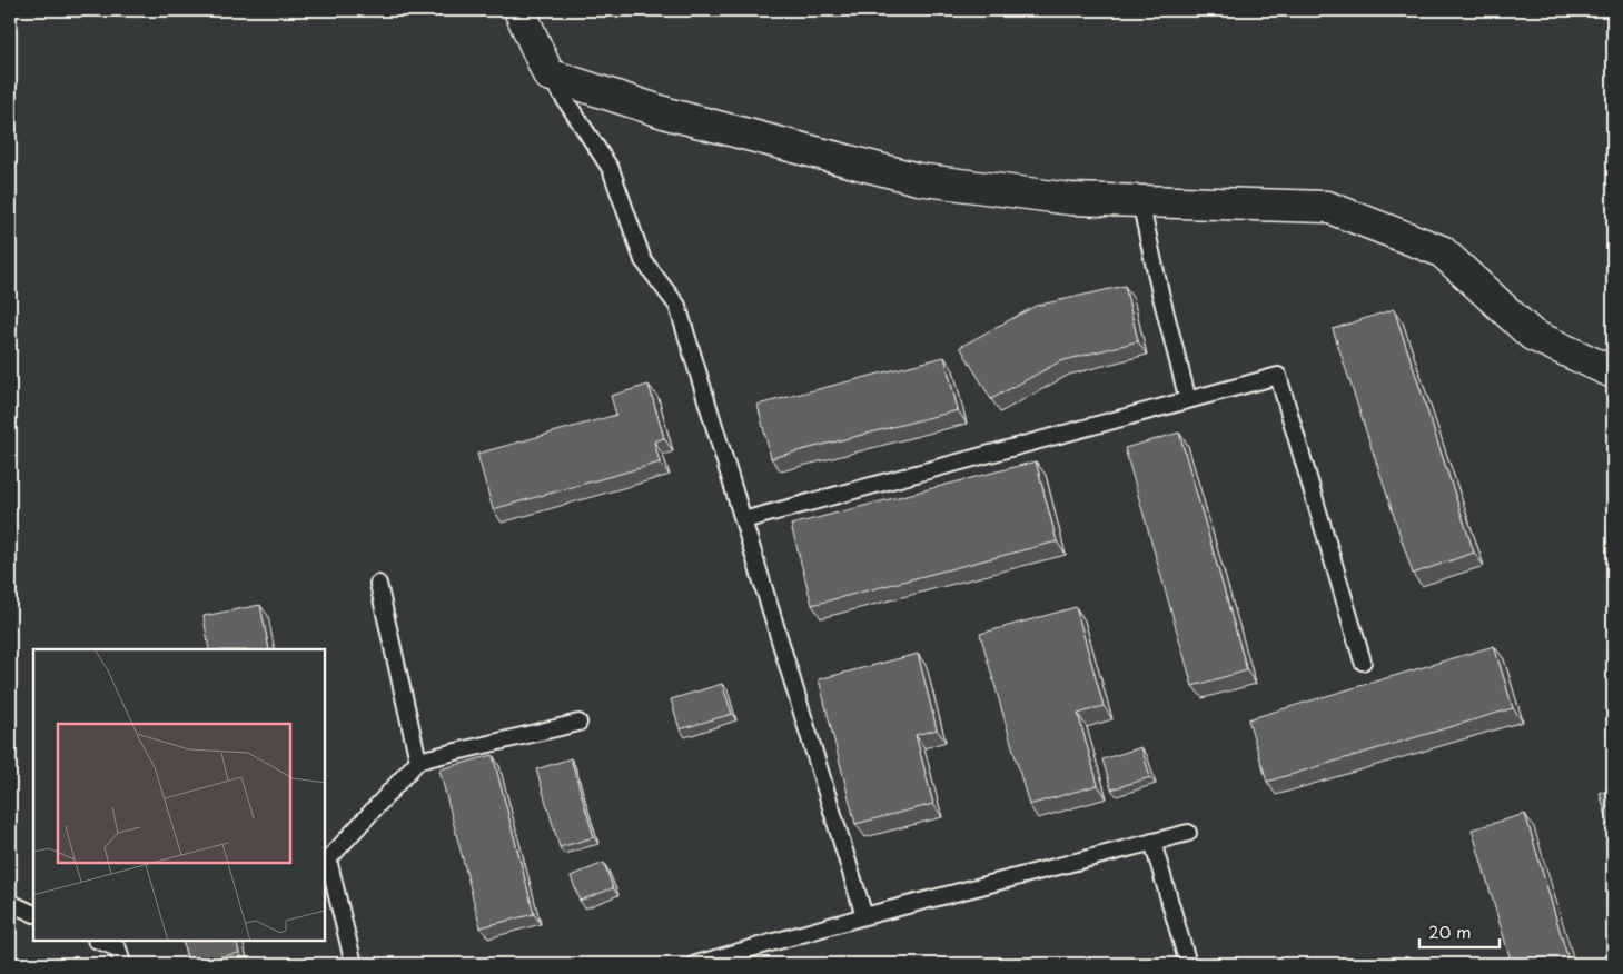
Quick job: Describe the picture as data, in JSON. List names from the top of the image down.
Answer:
{
  "scale_bar": "20 m"
}
